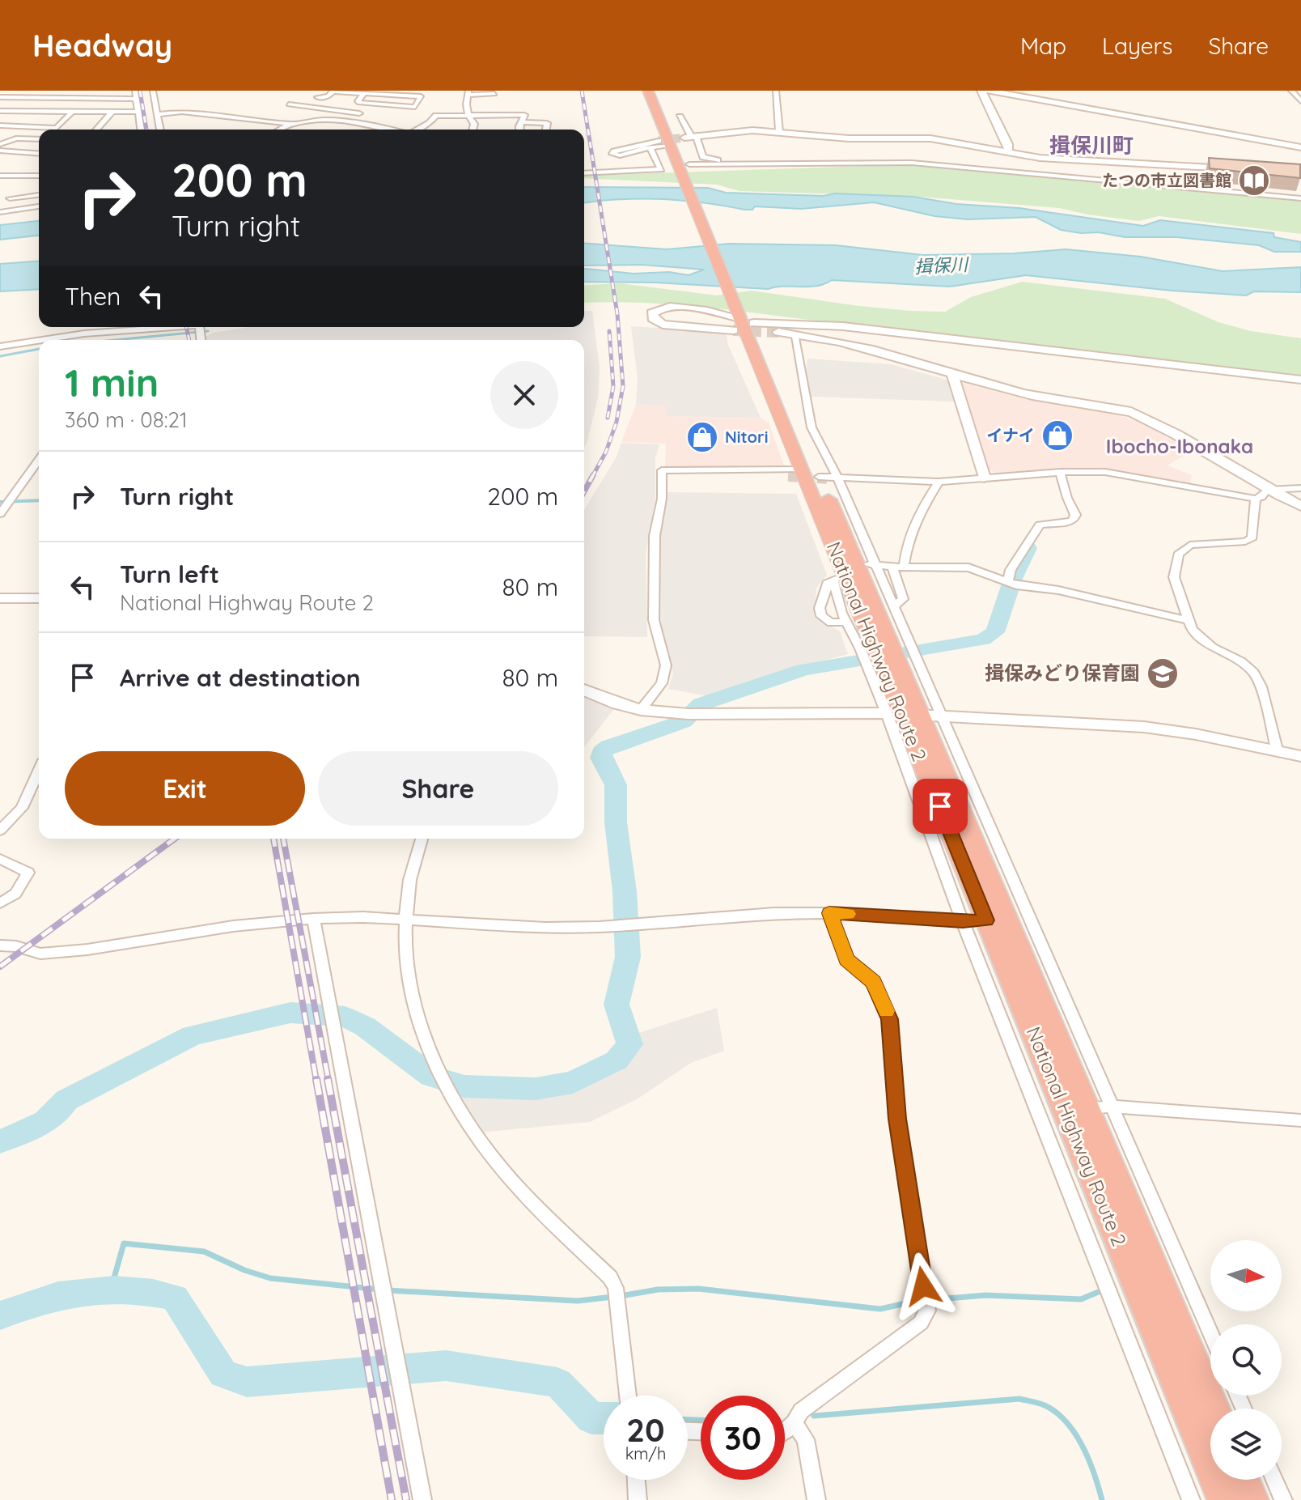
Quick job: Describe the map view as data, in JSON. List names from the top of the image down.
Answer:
{
  "streets": {
    "highway": ["National Highway Route 2"]
  },
  "districts": ["揖保川町", "Ibocho-Ibonaka"],
  "water": ["揖保川"],
  "places": {
    "library": ["たつの市立図書館"],
    "shop": ["イナイ", "Nitori"],
    "school or university": ["揖保みどり保育園"]
  },
  "north": "right",
  "page": {
    "header": "Headway",
    "nav": ["Map", "Layers", "Share"],
    "turn": ["200 m", "Turn right"],
    "then": "Then",
    "heading": ["1 min", "360 m · 08:21"],
    "list": [
      {
        "name": "Turn right",
        "value": "200 m"
      },
      {
        "name": "Turn left",
        "note": "National Highway Route 2",
        "value": "80 m"
      },
      {
        "name": "Arrive at destination",
        "value": "80 m"
      }
    ],
    "buttons": ["Exit", "Share"],
    "speed": "20 km/h",
    "limit": "30"
  }
}
